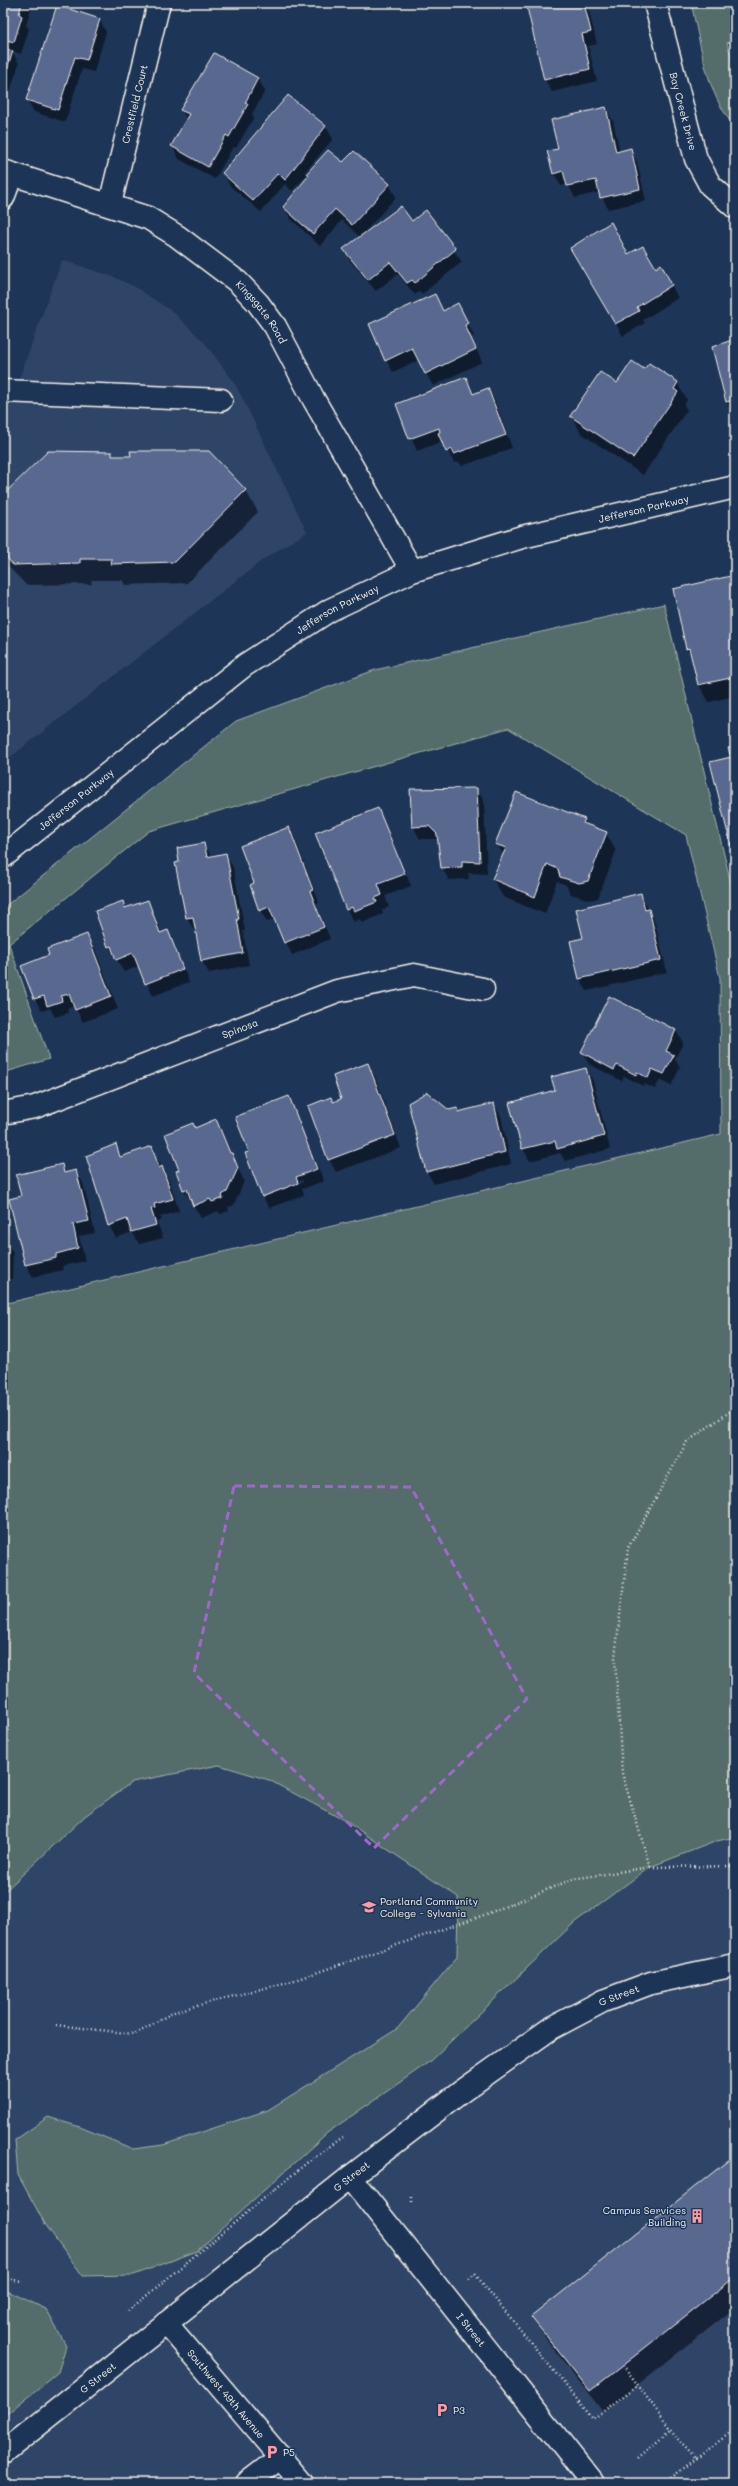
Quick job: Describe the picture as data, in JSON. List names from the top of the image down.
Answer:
{
  "streets": {
    "street": [
      "Crestfield Court",
      "Bay Creek Drive",
      "Kingsgate Road",
      "Jefferson Parkway",
      "Spinosa",
      "G Street",
      "I Street",
      "Southwest 49th Avenue"
    ]
  },
  "crossings": [
    ["Crestfield Court", "Kingsgate Road"],
    ["Kingsgate Road", "Jefferson Parkway"],
    ["G Street", "I Street"],
    ["G Street", "Southwest 49th Avenue"]
  ],
  "places": {
    "school or university": ["Portland Community College - Sylvania"],
    "building": ["Campus Services Building"],
    "parking": ["P3", "P5"]
  }
}
